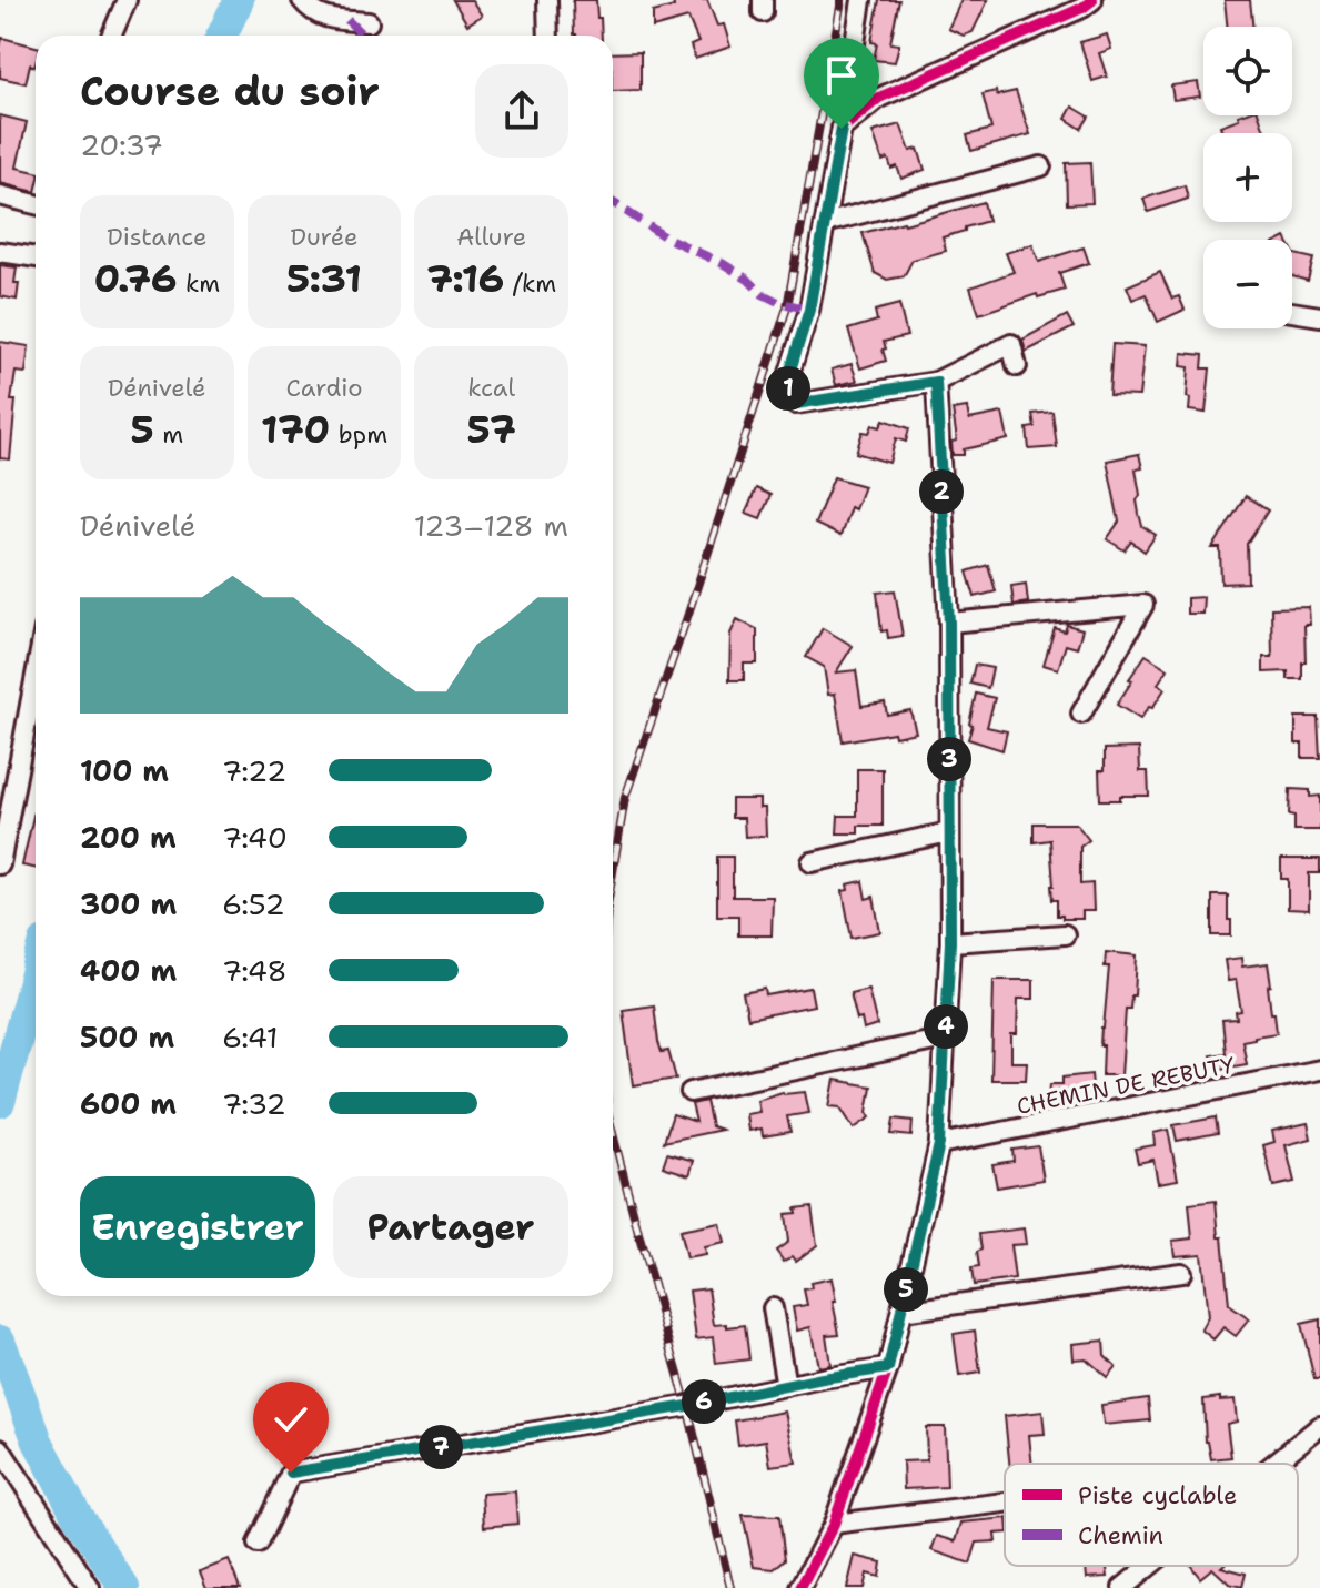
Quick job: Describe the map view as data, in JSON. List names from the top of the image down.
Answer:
{
  "streets": {
    "street": ["CHEMIN DE REBUTY"]
  },
  "legend": ["Piste cyclable", "Chemin"],
  "page": {
    "map_buttons": ["+", "−"],
    "heading": ["Course du soir", "20:37"],
    "stats": [
      ["Distance", "0.76 km"],
      ["Durée", "5:31"],
      ["Allure", "7:16 /km"],
      ["Dénivelé", "5 m"],
      ["Cardio", "170 bpm"],
      ["kcal", "57"]
    ],
    "pins": [
      "1",
      "2",
      "3",
      "4",
      "5",
      "6",
      "7"
    ],
    "chart": ["Dénivelé", "123–128 m"],
    "list": [
      {
        "name": "100 m",
        "note": "7:22"
      },
      {
        "name": "200 m",
        "note": "7:40"
      },
      {
        "name": "300 m",
        "note": "6:52"
      },
      {
        "name": "400 m",
        "note": "7:48"
      },
      {
        "name": "500 m",
        "note": "6:41"
      },
      {
        "name": "600 m",
        "note": "7:32"
      }
    ],
    "buttons": ["Enregistrer", "Partager"]
  }
}
